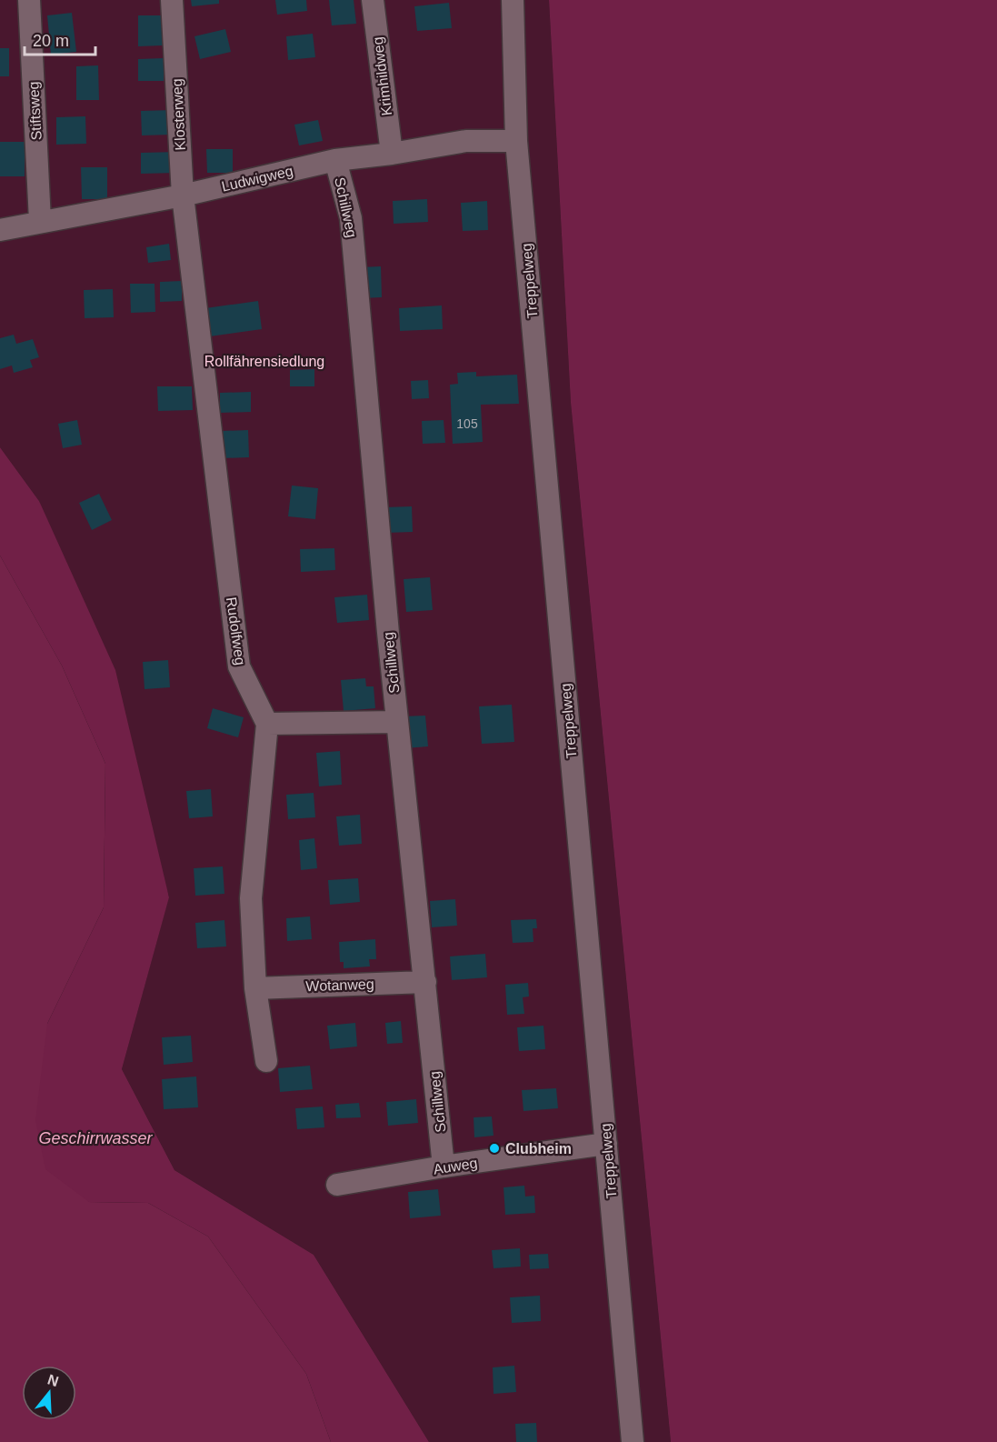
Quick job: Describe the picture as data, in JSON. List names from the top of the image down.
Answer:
{
  "streets": {
    "street": [
      "Krimhildweg",
      "Stiftsweg",
      "Klosterweg",
      "Ludwigweg",
      "Schillweg",
      "Treppelweg",
      "Rudolfweg",
      "Wotanweg",
      "Auweg"
    ]
  },
  "crossings": [
    ["Krimhildweg", "Ludwigweg"],
    ["Stiftsweg", "Ludwigweg"],
    ["Klosterweg", "Ludwigweg"],
    ["Klosterweg", "Rudolfweg"],
    ["Ludwigweg", "Schillweg"],
    ["Ludwigweg", "Treppelweg"],
    ["Ludwigweg", "Rudolfweg"],
    ["Schillweg", "Wotanweg"],
    ["Schillweg", "Auweg"],
    ["Treppelweg", "Auweg"]
  ],
  "water": ["Geschirrwasser"],
  "parks": ["Rollfährensiedlung"],
  "places": ["Clubheim"],
  "house_numbers": ["105"],
  "scale_bar": "20 m",
  "north": "top"
}
